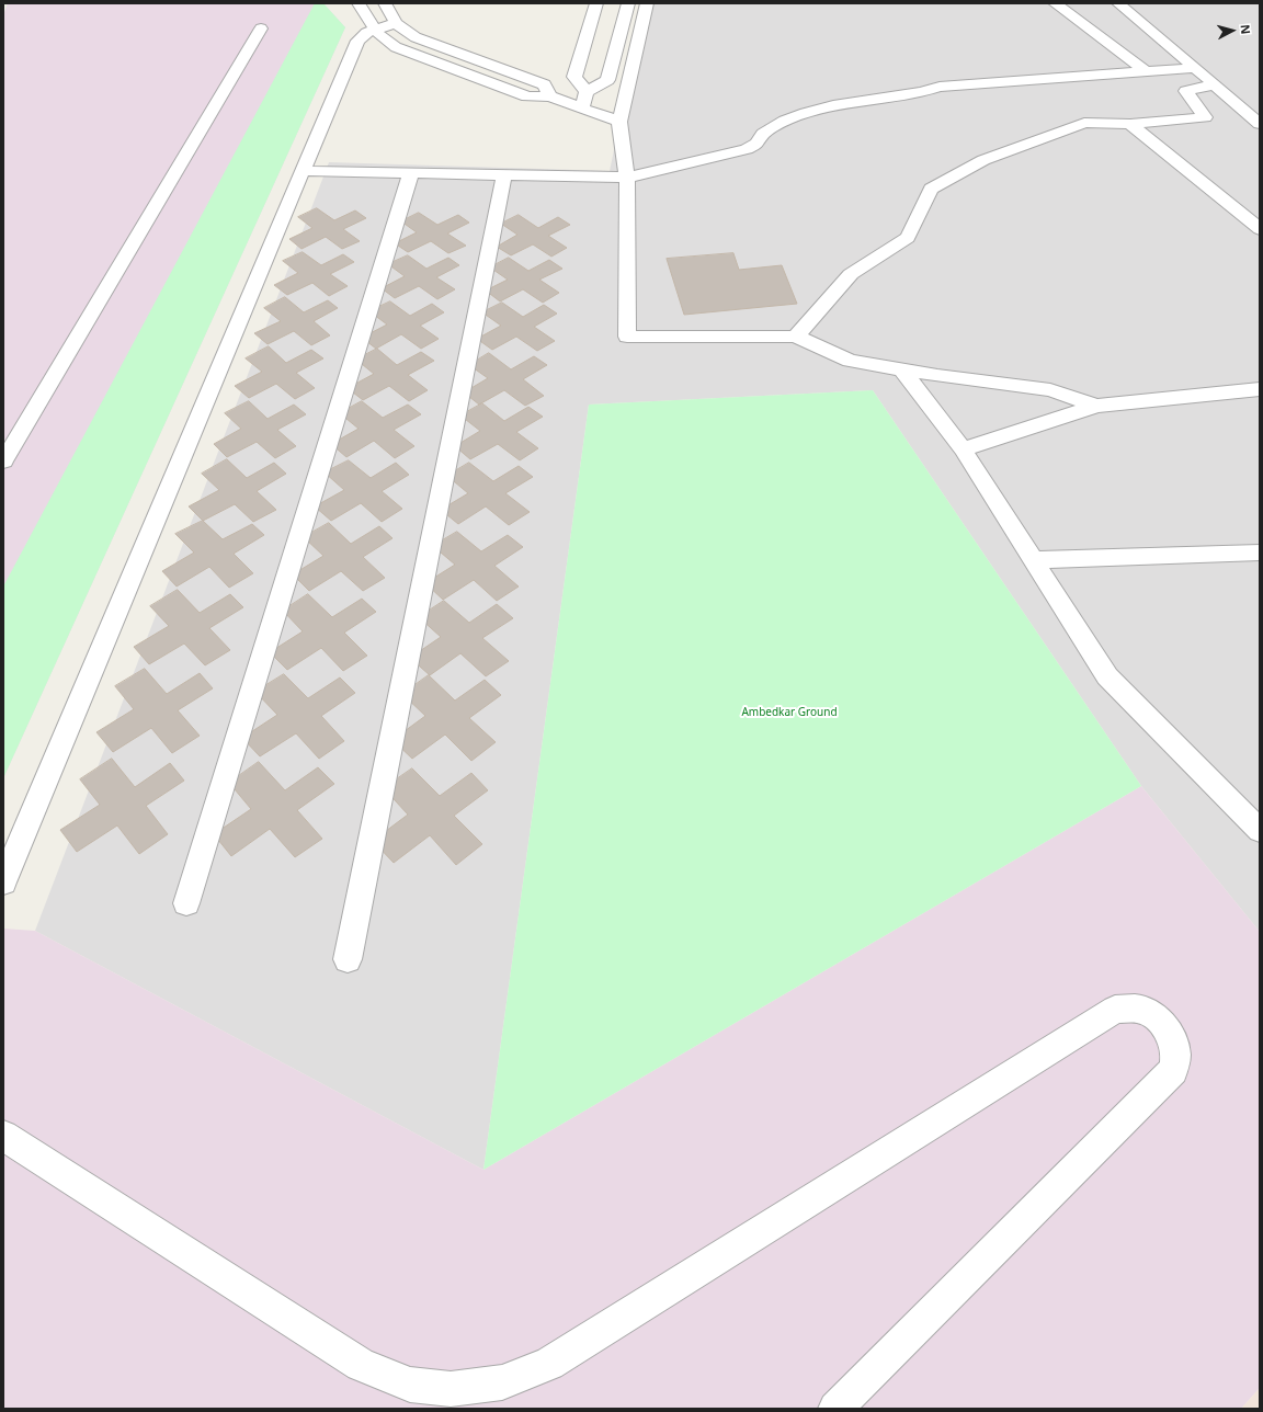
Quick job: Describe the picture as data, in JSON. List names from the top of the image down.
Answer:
{
  "parks": ["Ambedkar Ground"],
  "north": "right"
}
